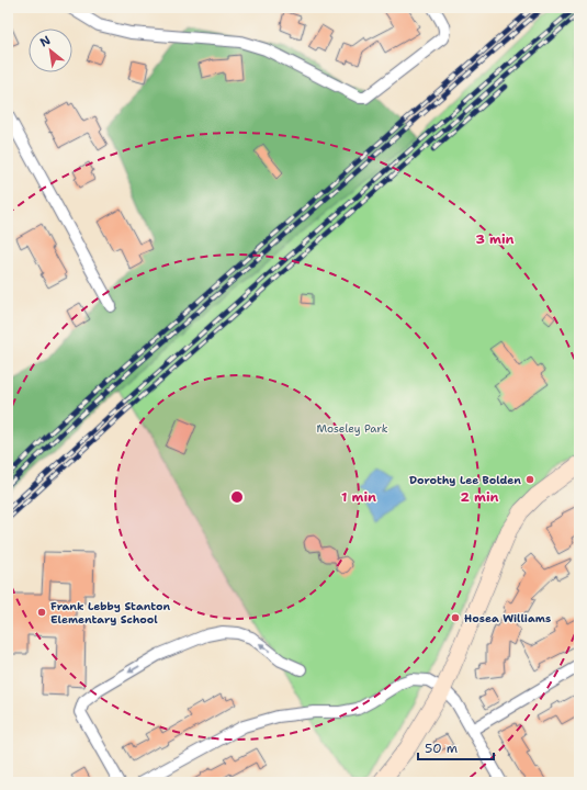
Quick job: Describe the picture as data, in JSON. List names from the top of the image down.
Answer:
{
  "parks": ["Moseley Park"],
  "places": ["Dorothy Lee Bolden", "Frank Lebby Stanton Elementary School", "Hosea Williams"],
  "scale_bar": "50 m",
  "north": "top left",
  "rings": ["3 min", "1 min", "2 min"]
}
